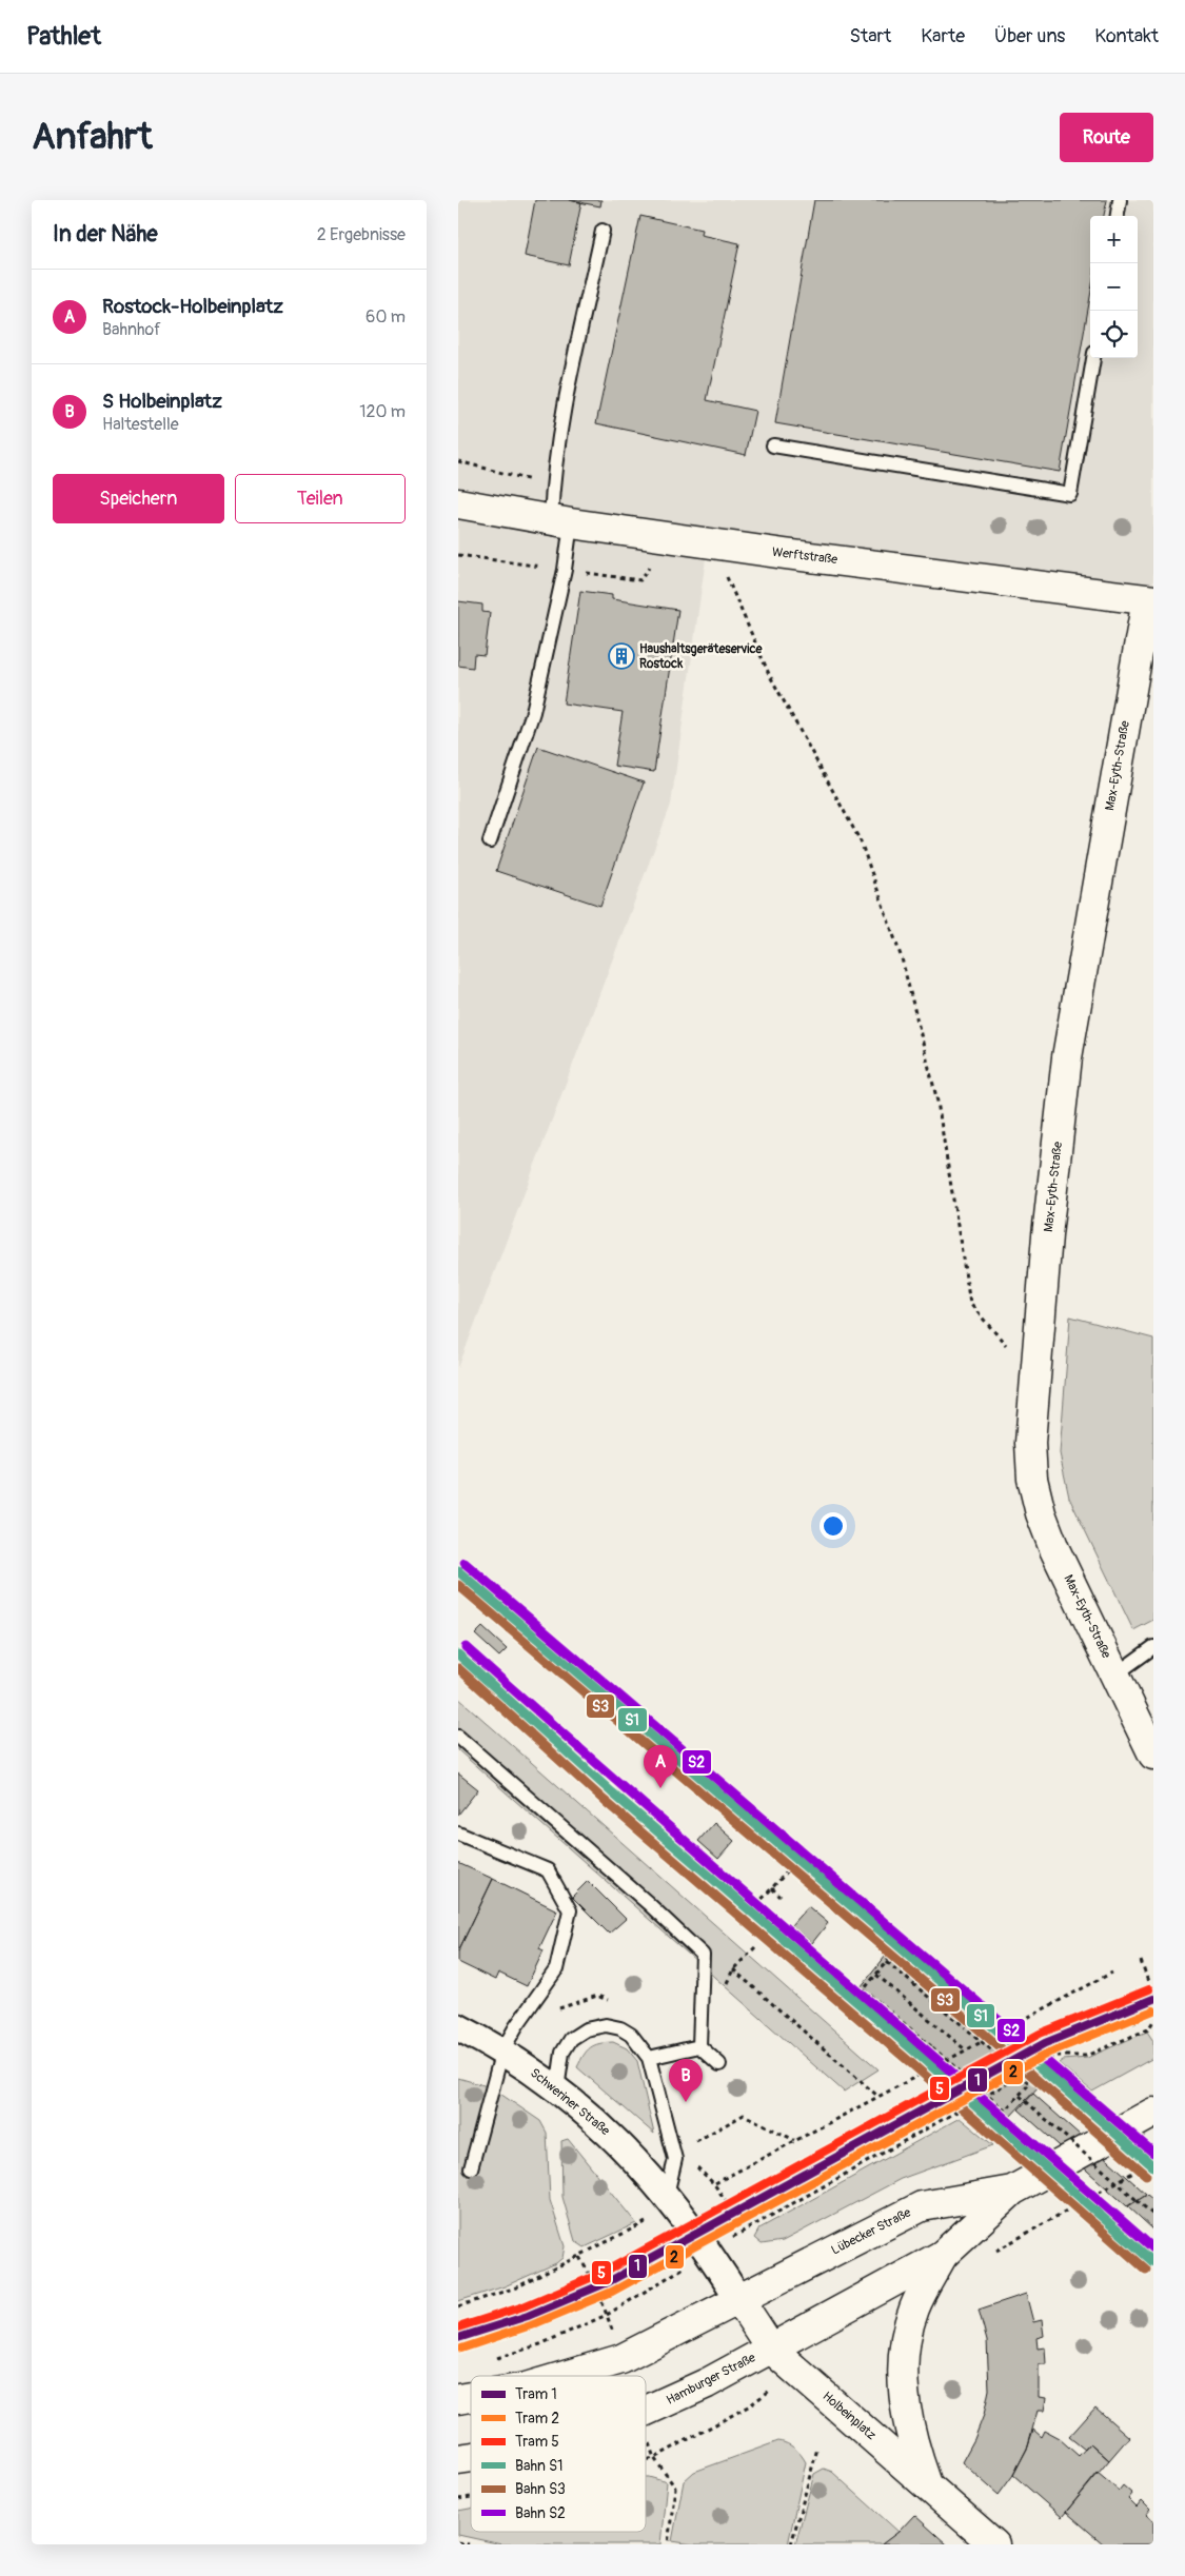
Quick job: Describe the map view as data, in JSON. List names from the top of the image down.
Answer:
{
  "streets": {
    "street": [
      "Werftstraße",
      "Max-Eyth-Straße",
      "Schweriner Straße",
      "Lübecker Straße",
      "Hamburger Straße",
      "Holbeinplatz"
    ]
  },
  "crossings": [
    ["Werftstraße", "Max-Eyth-Straße"],
    ["Lübecker Straße", "Hamburger Straße"],
    ["Lübecker Straße", "Holbeinplatz"],
    ["Hamburger Straße", "Holbeinplatz"]
  ],
  "places": {
    "building": ["Haushaltsgeräteservice Rostock"]
  },
  "lines": [
    "rail line S2",
    "rail line S1",
    "rail line S3",
    "tram line 5",
    "tram line 1",
    "tram line 2"
  ],
  "legend": [
    "Tram 1",
    "Tram 2",
    "Tram 5",
    "Bahn S1",
    "Bahn S3",
    "Bahn S2"
  ],
  "page": {
    "header": "Pathlet",
    "nav": [
      "Start",
      "Karte",
      "Über uns",
      "Kontakt"
    ],
    "buttons": [
      "Route",
      ["Speichern", "Teilen"]
    ],
    "title": "Anfahrt",
    "heading": ["In der Nähe", "2 Ergebnisse"],
    "map_buttons": ["+", "−"],
    "list": [
      {
        "mark": "A",
        "name": "Rostock-Holbeinplatz",
        "note": "Bahnhof",
        "value": "60 m"
      },
      {
        "mark": "B",
        "name": "S Holbeinplatz",
        "note": "Haltestelle",
        "value": "120 m"
      }
    ],
    "pins": ["A", "B"]
  }
}
